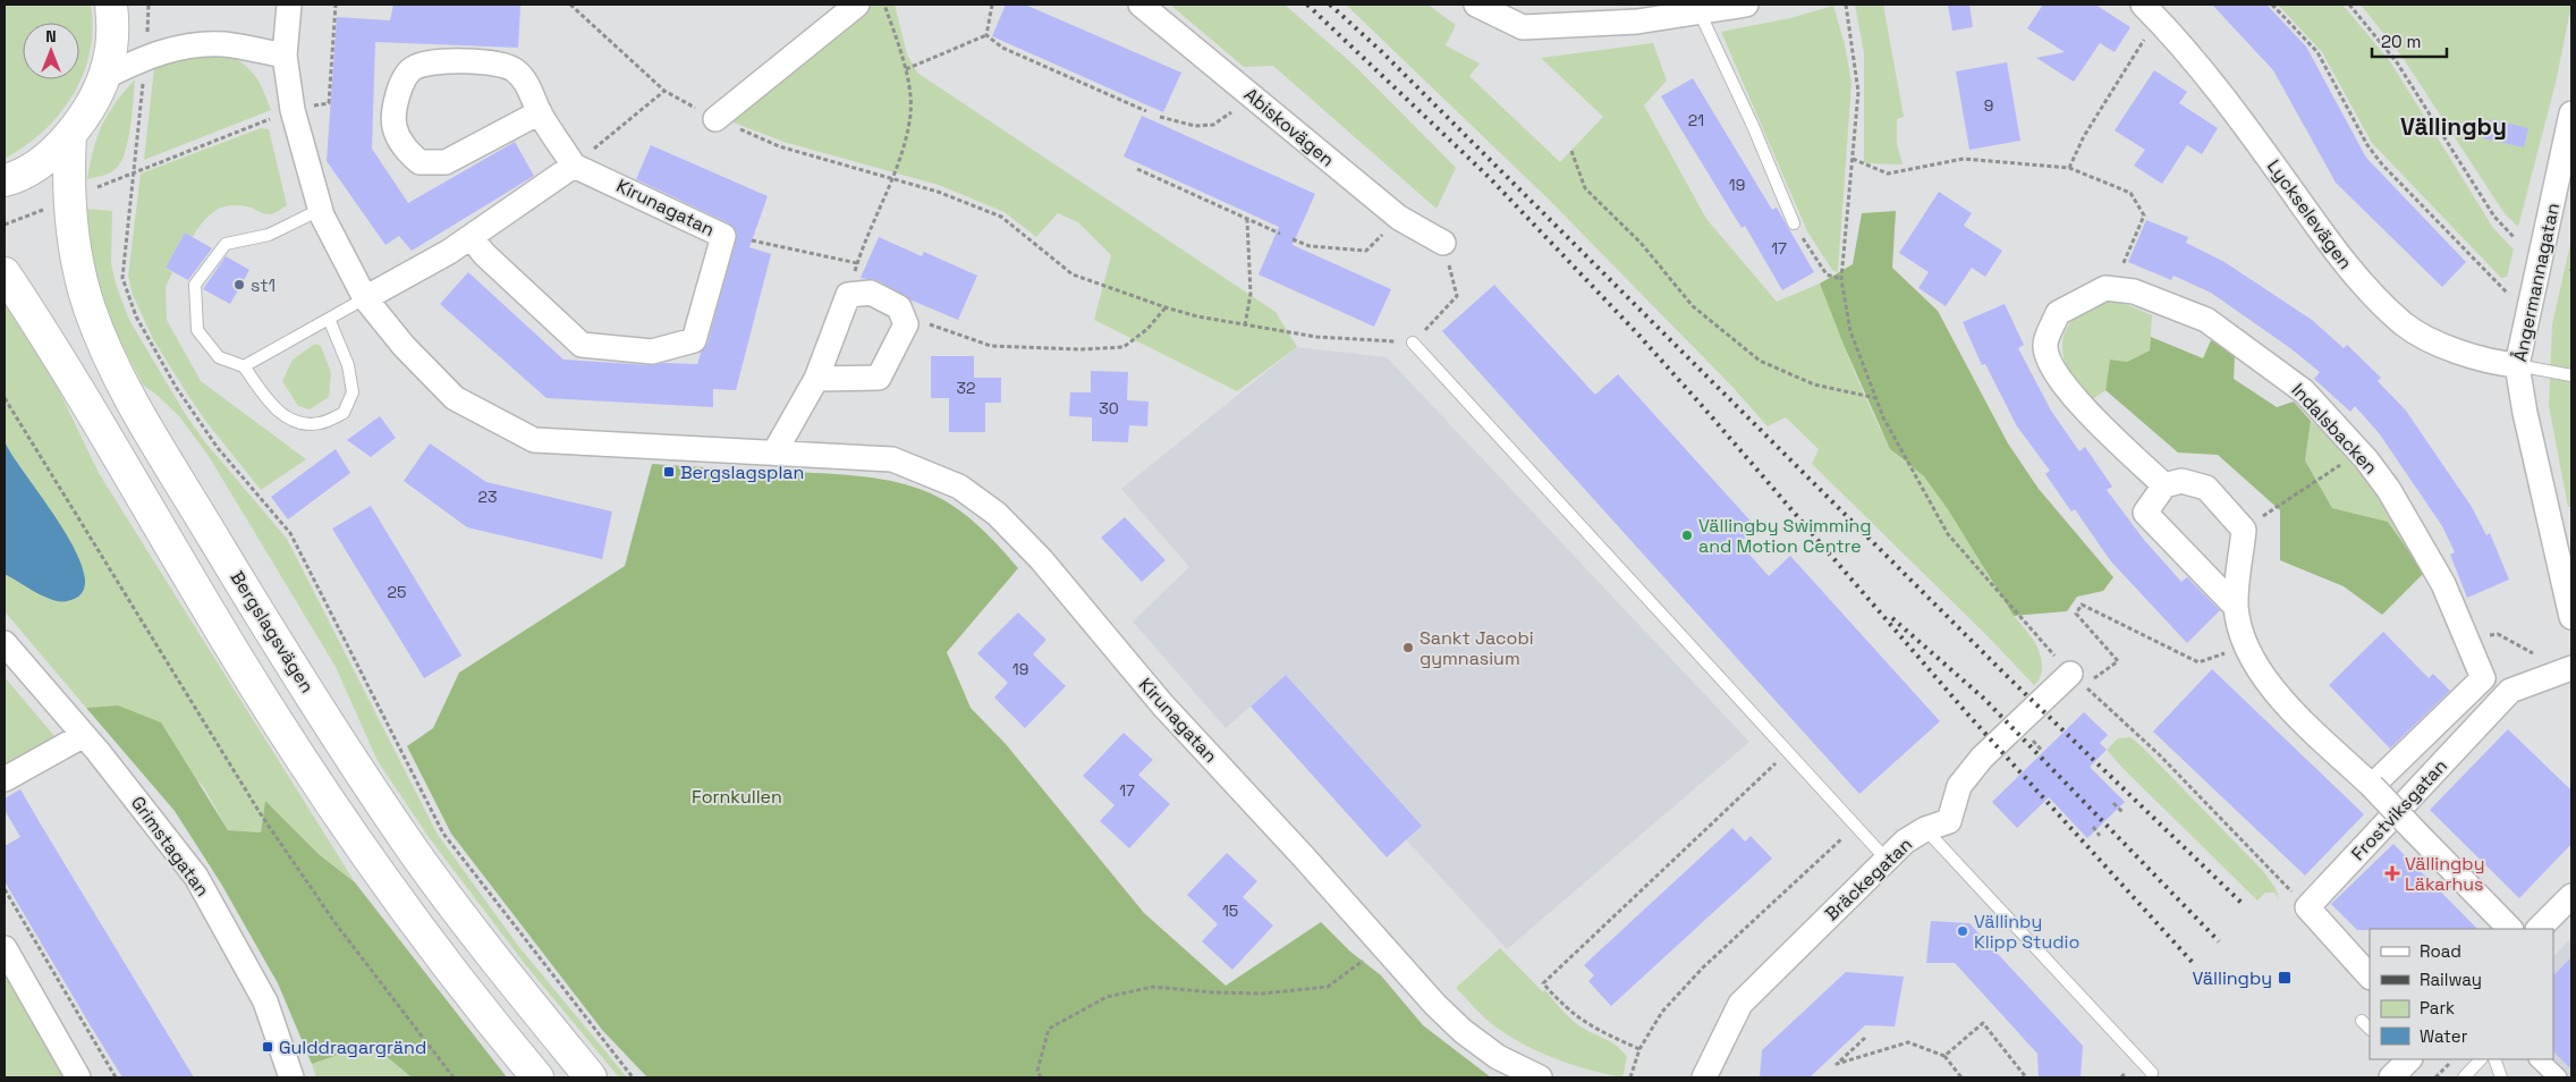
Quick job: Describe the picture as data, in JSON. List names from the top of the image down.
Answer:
{
  "streets": {
    "main road": ["Bergslagsvägen"],
    "street": [
      "Abiskovägen",
      "Kirunagatan",
      "Lyckselevägen",
      "Ångermannagatan",
      "Indalsbacken",
      "Frostviksgatan",
      "Grimstagatan",
      "Bräckegatan"
    ]
  },
  "crossings": [
    ["Lyckselevägen", "Ångermannagatan"]
  ],
  "districts": ["Vällingby"],
  "parks": ["Fornkullen"],
  "places": {
    "other": [
      "st1",
      "Vällingby Swimming and Motion Centre",
      "Sankt Jacobi gymnasium",
      "Vällinby Klipp Studio"
    ],
    "transit": ["Bergslagsplan", "Vällingby", "Gulddragargränd"],
    "health": ["Vällingby Läkarhus"]
  },
  "house_numbers": [
    "9",
    "21",
    "19",
    "17",
    "32",
    "30",
    "23",
    "25",
    "19",
    "17",
    "15"
  ],
  "legend": [
    "Road",
    "Railway",
    "Park",
    "Water"
  ],
  "scale_bar": "20 m",
  "north": "top"
}
